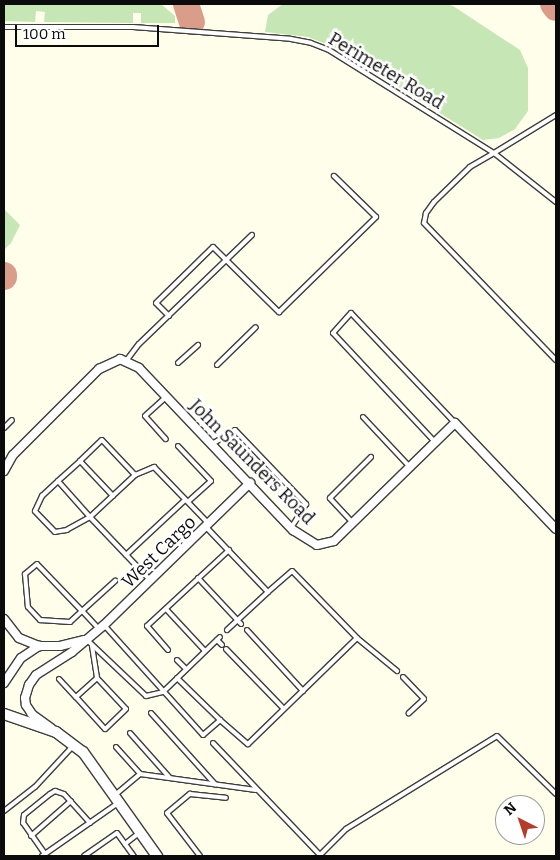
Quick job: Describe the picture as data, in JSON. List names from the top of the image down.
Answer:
{
  "streets": {
    "street": ["John Saunders Road", "West Cargo"],
    "lane": ["Perimeter Road"]
  },
  "crossings": [
    ["John Saunders Road", "West Cargo"]
  ],
  "scale_bar": "100 m",
  "north": "top left"
}
